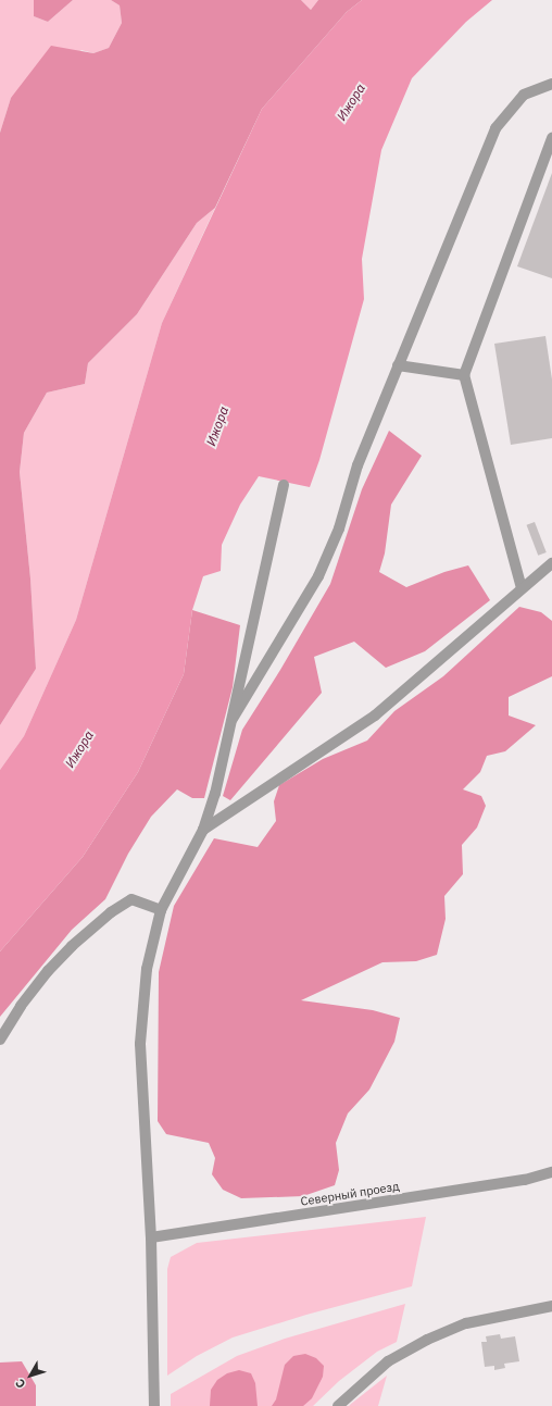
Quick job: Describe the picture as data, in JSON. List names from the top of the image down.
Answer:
{
  "streets": {
    "street": ["Северный проезд"]
  },
  "water": ["Ижора"],
  "north": "bottom left"
}
